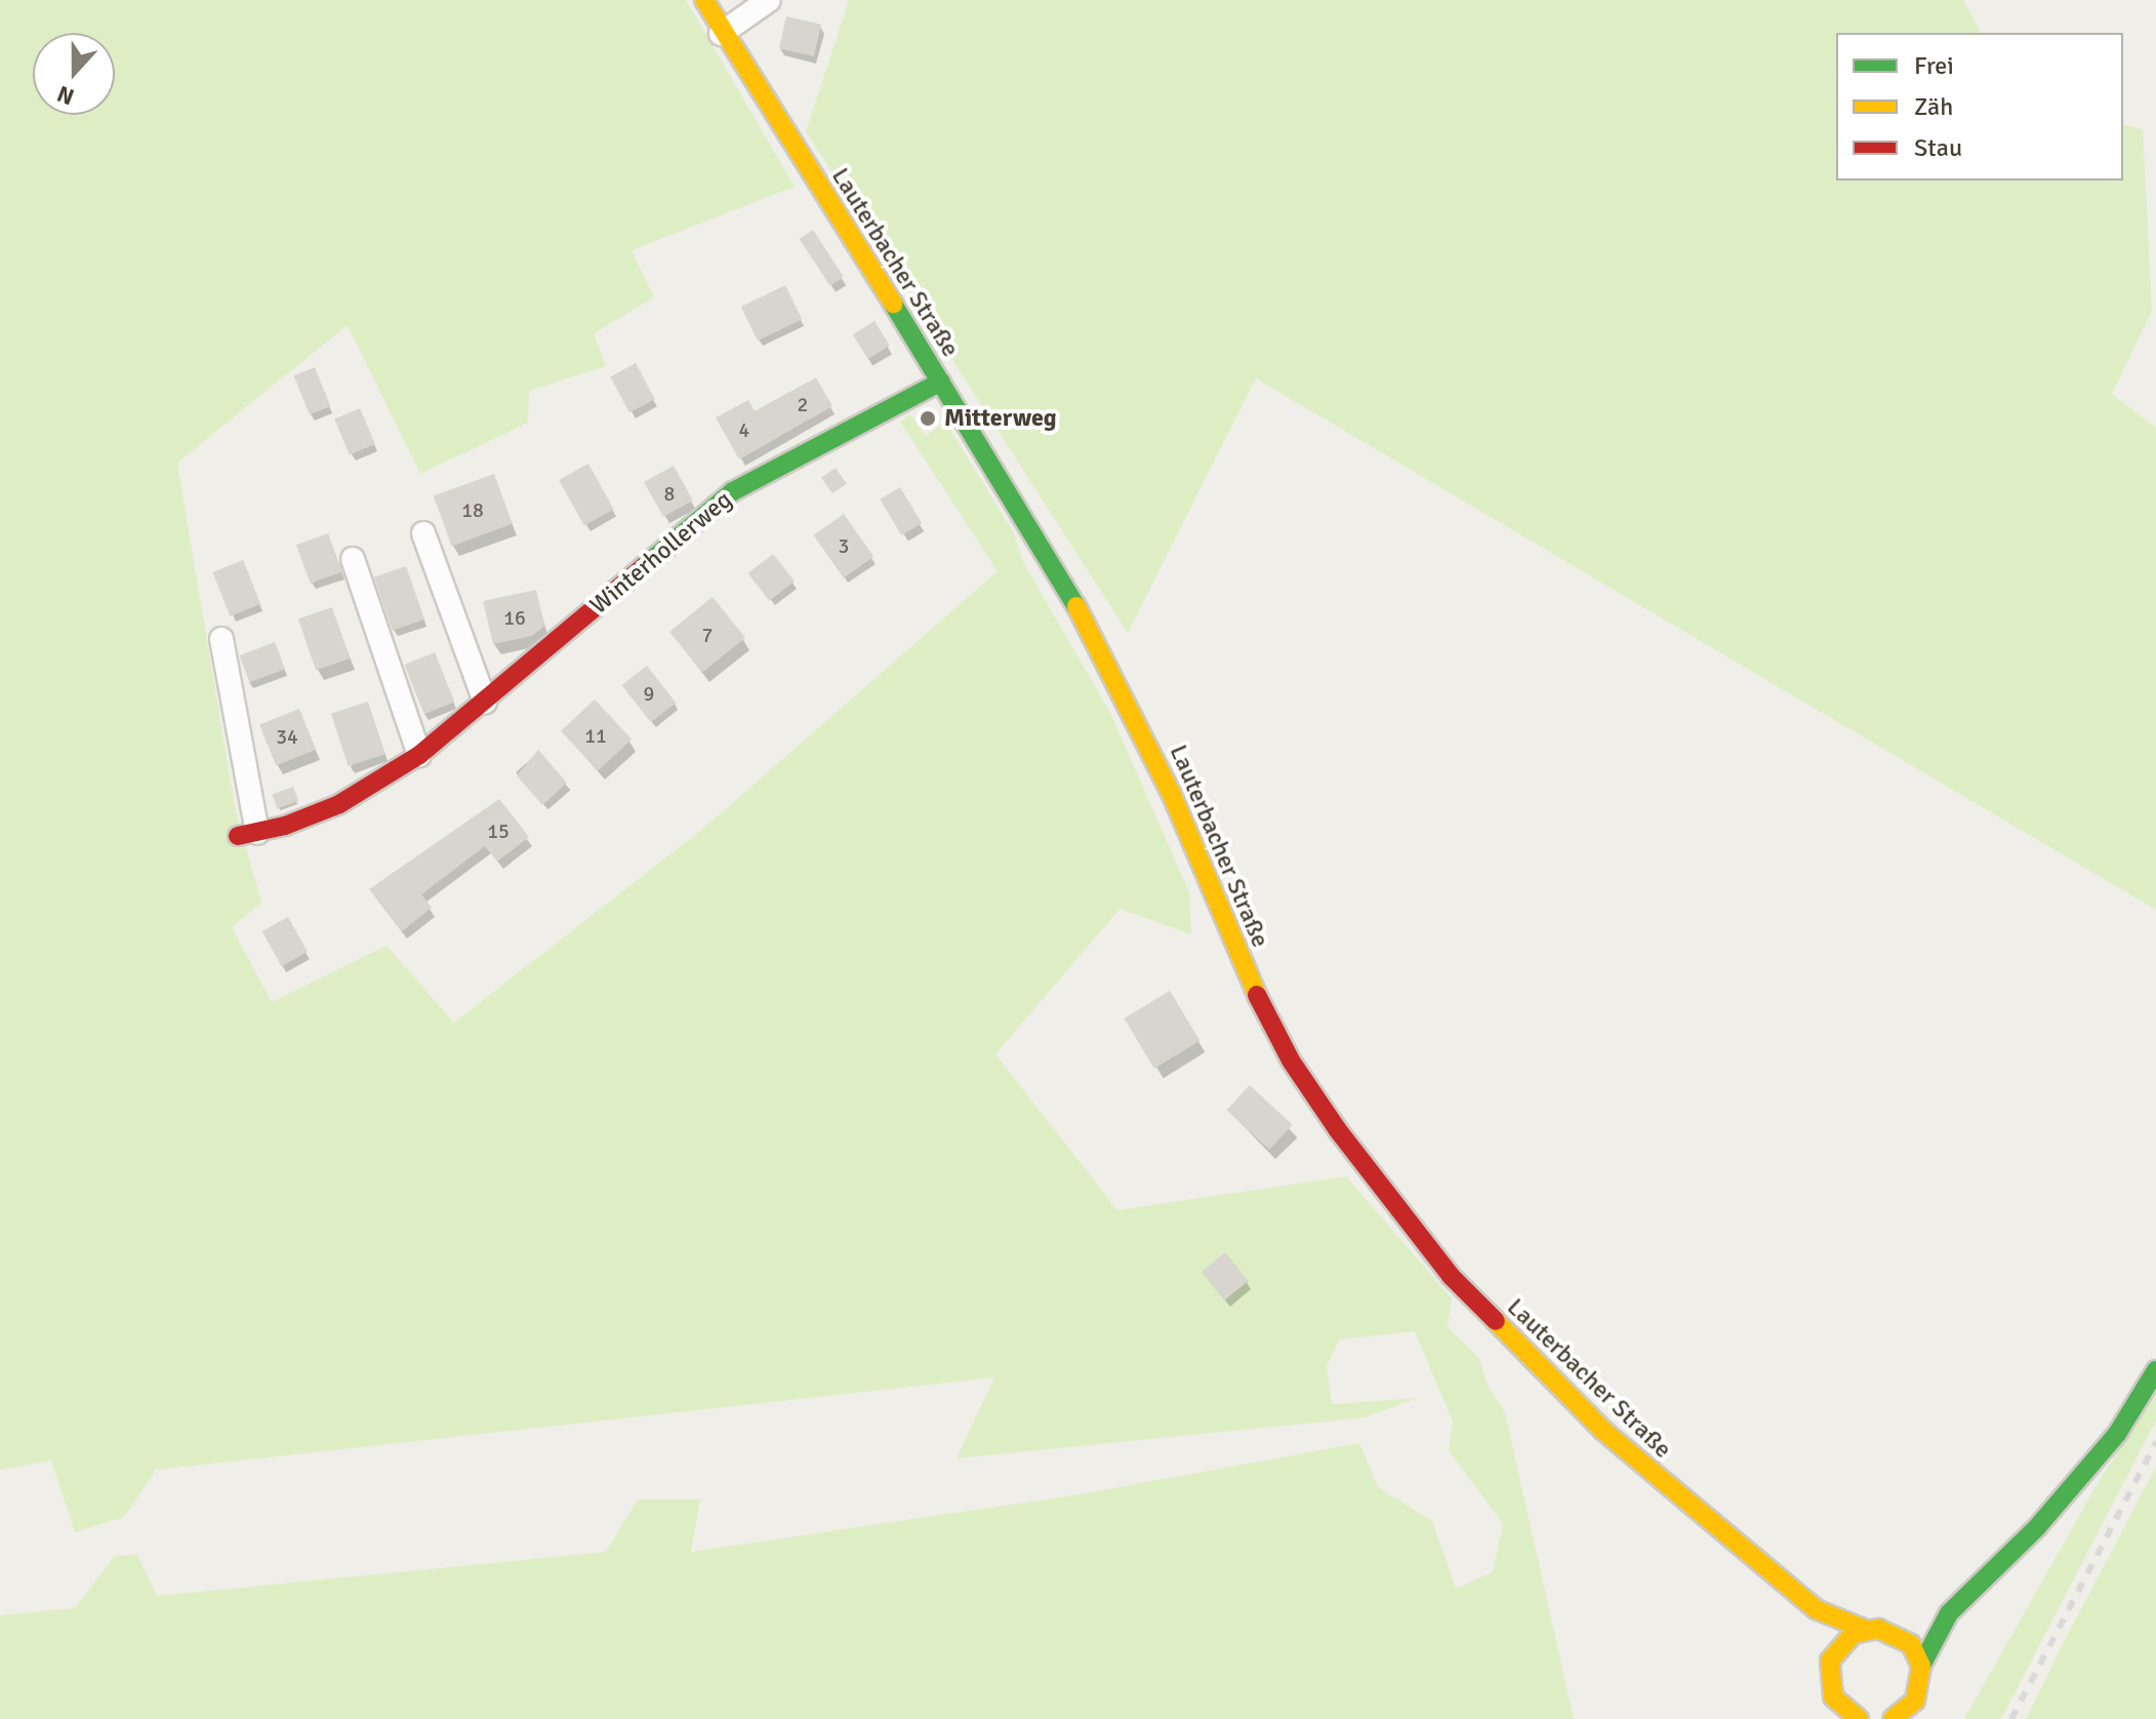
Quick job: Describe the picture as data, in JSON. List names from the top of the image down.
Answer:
{
  "streets": {
    "street": ["Lauterbacher Straße", "Winterhollerweg"]
  },
  "crossings": [
    ["Lauterbacher Straße", "Winterhollerweg"]
  ],
  "places": ["Mitterweg"],
  "house_numbers": [
    "2",
    "4",
    "8",
    "18",
    "3",
    "16",
    "7",
    "9",
    "11",
    "34",
    "15"
  ],
  "legend": ["Frei", "Zäh", "Stau"],
  "north": "bottom"
}
